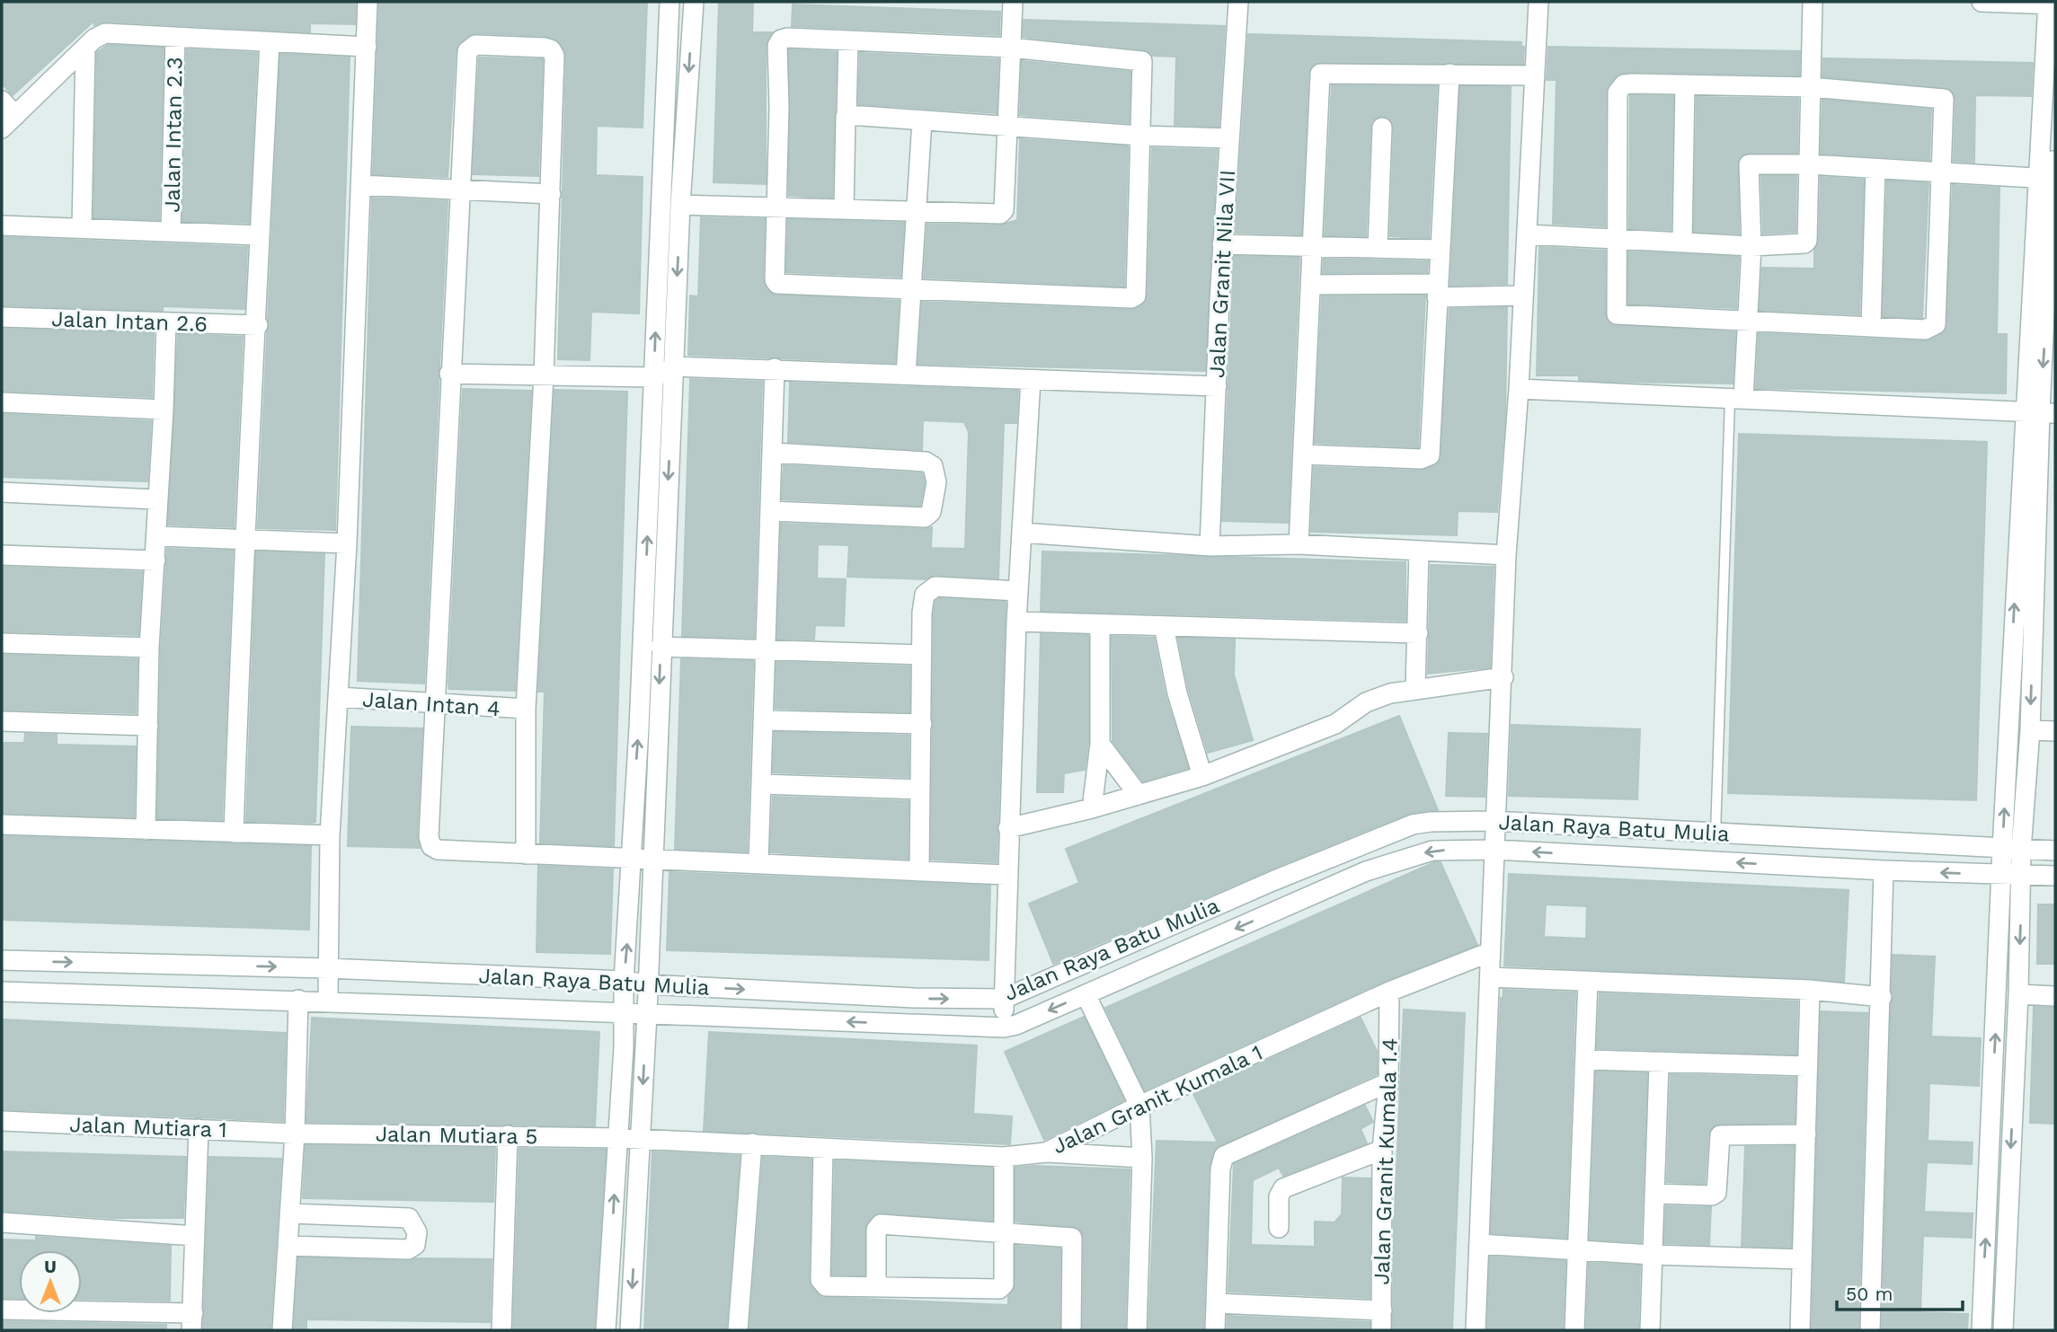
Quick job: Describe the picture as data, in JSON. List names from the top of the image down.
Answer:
{
  "streets": {
    "street": [
      "Jalan Intan 2.3",
      "Jalan Granit Nila VII",
      "Jalan Intan 2.6",
      "Jalan Intan 4",
      "Jalan Raya Batu Mulia",
      "Jalan Granit Kumala 1",
      "Jalan Mutiara 1",
      "Jalan Mutiara 5",
      "Jalan Granit Kumala 1.4"
    ]
  },
  "crossings": [
    ["Jalan Granit Kumala 1", "Jalan Mutiara 5"],
    ["Jalan Granit Kumala 1", "Jalan Granit Kumala 1.4"],
    ["Jalan Mutiara 1", "Jalan Mutiara 5"]
  ],
  "scale_bar": "50 m",
  "north": "top"
}
